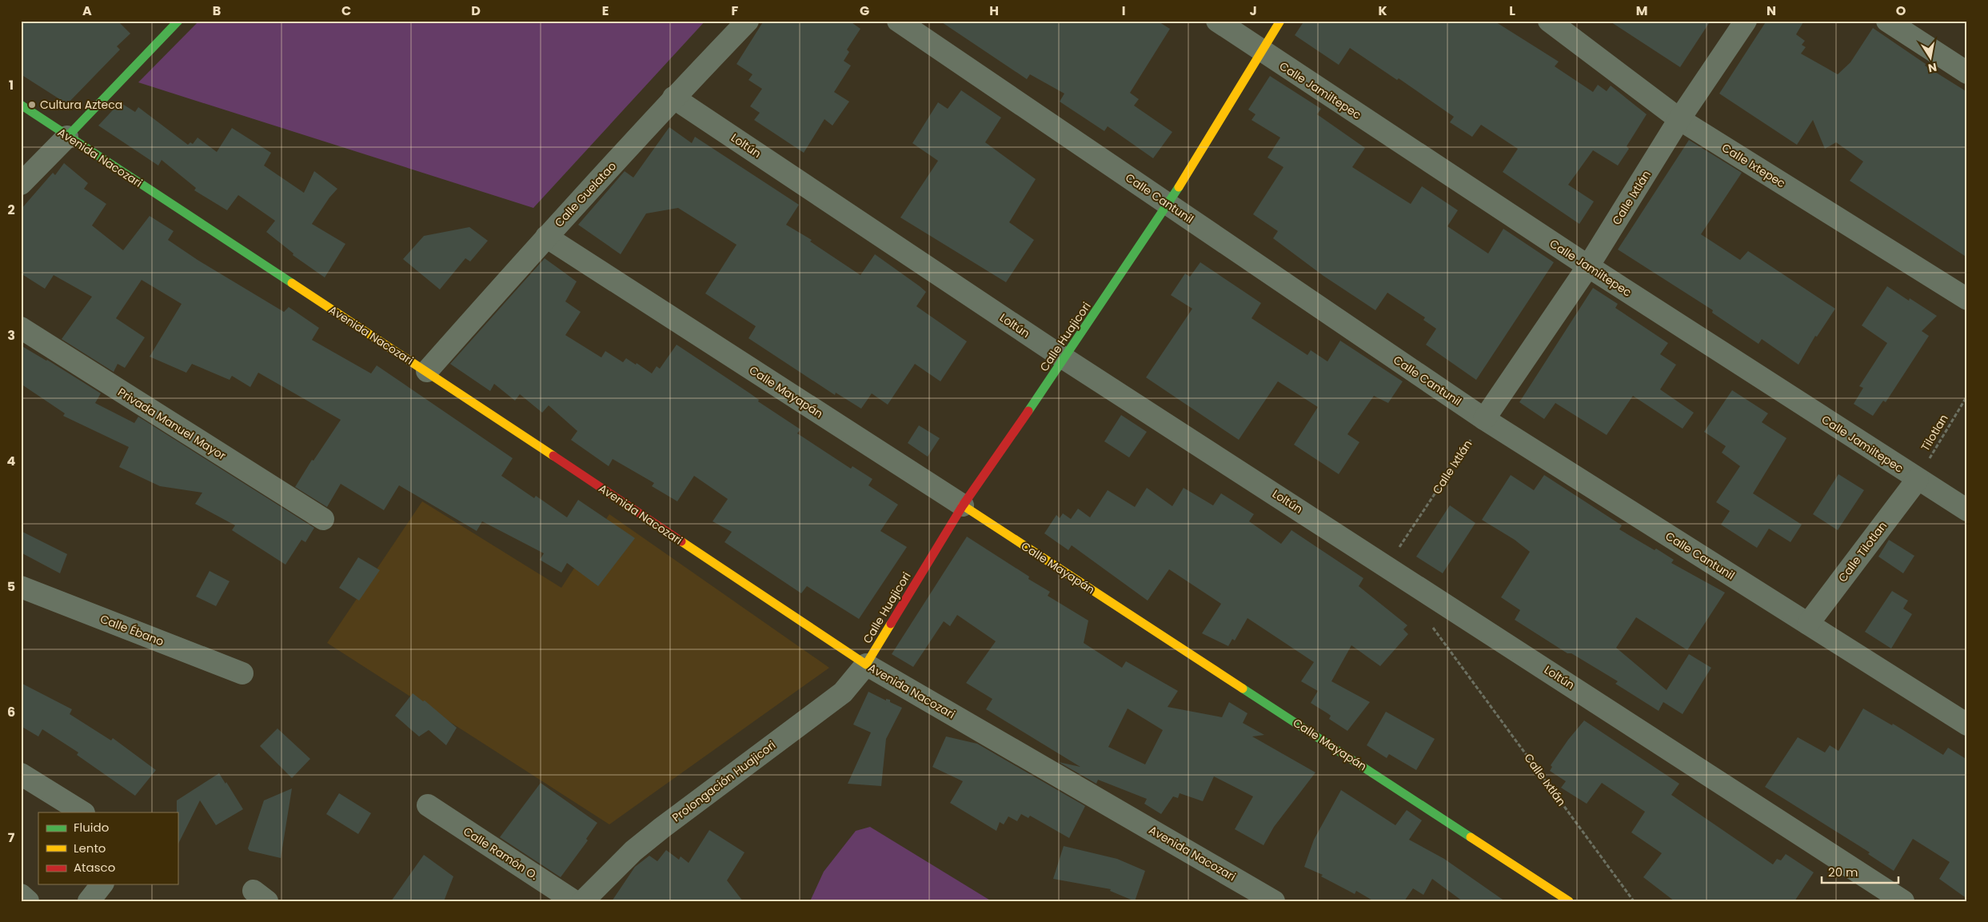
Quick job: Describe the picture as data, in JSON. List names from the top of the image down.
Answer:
{
  "streets": {
    "street": [
      "Calle Jamiltepec",
      "Loltún",
      "Avenida Nacozari",
      "Calle Ixtepec",
      "Calle Guelatao",
      "Calle Ixtlán",
      "Calle Cantunil",
      "Calle Huajicori",
      "Calle Mayapán",
      "Privada Manuel Mayor",
      "Calle Tilotlan",
      "Calle Ébano",
      "Prolongación Huajicori",
      "Calle Ramón O."
    ],
    "path": ["Tilotlan"]
  },
  "crossings": [
    ["Calle Jamiltepec", "Calle Ixtlán"],
    ["Calle Jamiltepec", "Calle Huajicori"],
    ["Calle Jamiltepec", "Tilotlan"],
    ["Calle Jamiltepec", "Calle Tilotlan"],
    ["Loltún", "Calle Guelatao"],
    ["Loltún", "Calle Ixtlán"],
    ["Loltún", "Calle Huajicori"],
    ["Avenida Nacozari", "Calle Guelatao"],
    ["Avenida Nacozari", "Calle Huajicori"],
    ["Avenida Nacozari", "Prolongación Huajicori"],
    ["Calle Ixtepec", "Calle Ixtlán"],
    ["Calle Guelatao", "Calle Mayapán"],
    ["Calle Ixtlán", "Calle Cantunil"],
    ["Calle Cantunil", "Calle Huajicori"],
    ["Calle Cantunil", "Calle Tilotlan"],
    ["Calle Huajicori", "Calle Mayapán"],
    ["Calle Huajicori", "Prolongación Huajicori"],
    ["Tilotlan", "Calle Tilotlan"]
  ],
  "places": ["Cultura Azteca"],
  "legend": ["Fluido", "Lento", "Atasco"],
  "scale_bar": "20 m",
  "north": "bottom",
  "grid": {
    "columns": [
      "A",
      "B",
      "C",
      "D",
      "E",
      "F",
      "G",
      "H",
      "I",
      "J",
      "K",
      "L",
      "M",
      "N",
      "O"
    ],
    "rows": [
      "1",
      "2",
      "3",
      "4",
      "5",
      "6",
      "7"
    ]
  }
}
